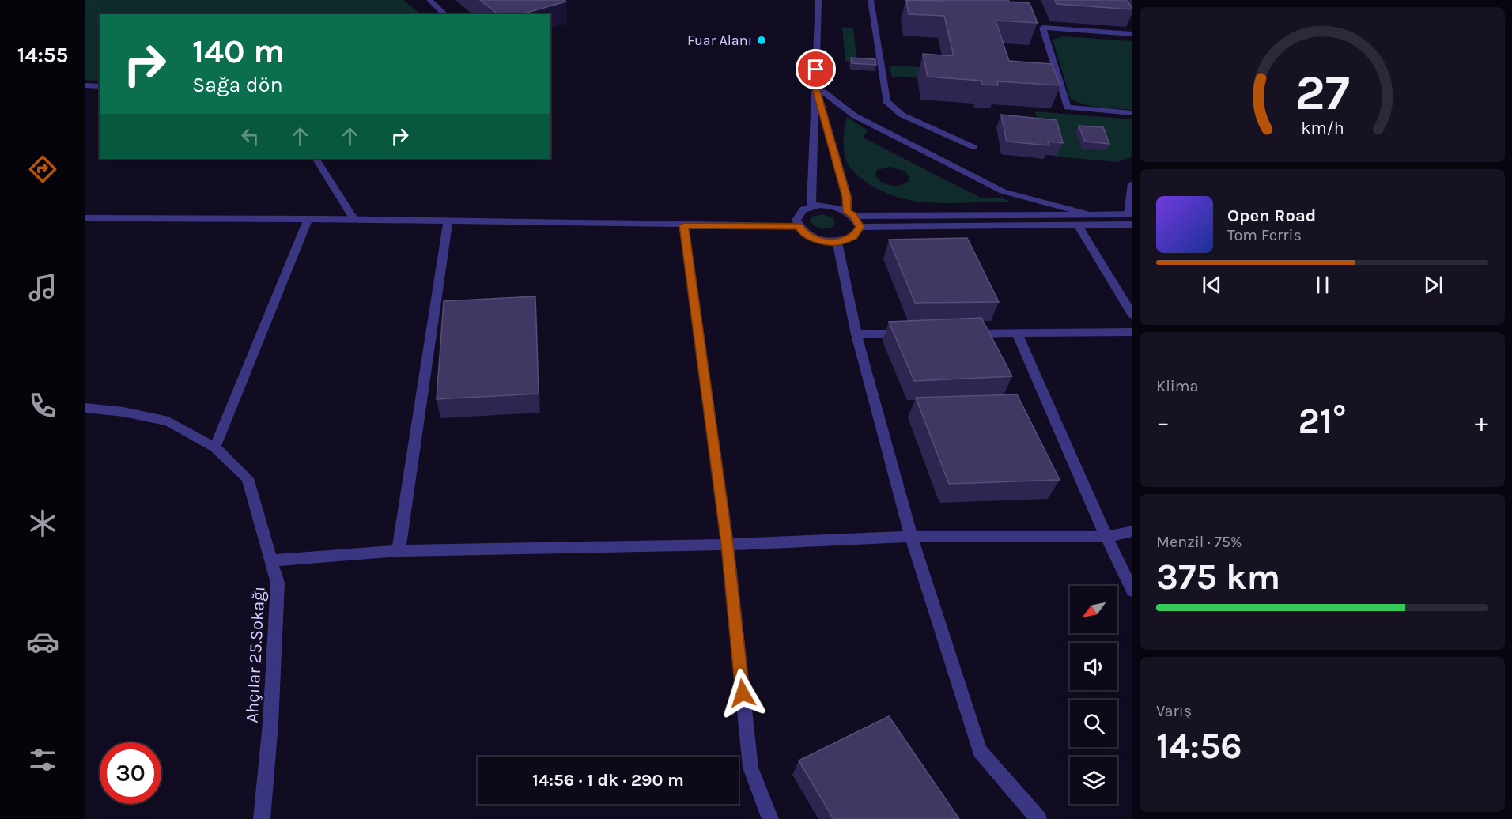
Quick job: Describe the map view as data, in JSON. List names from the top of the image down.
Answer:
{
  "streets": {
    "street": ["Ahçılar 25.Sokağı"]
  },
  "places": ["Fuar Alanı"],
  "north": "bottom left",
  "page": {
    "tabs": "14:55",
    "turn": ["140 m", "Sağa dön"],
    "song": ["Open Road", "Tom Ferris"],
    "tile": [
      "Klima",
      ["Menzil · 75%", "375 km"],
      ["Varış", "14:56"]
    ],
    "heat": ["−", "21°", "+"],
    "limit": "30",
    "trip": "14:56 · 1 dk · 290 m",
    "gauge": ["27", "km/h"]
  }
}
